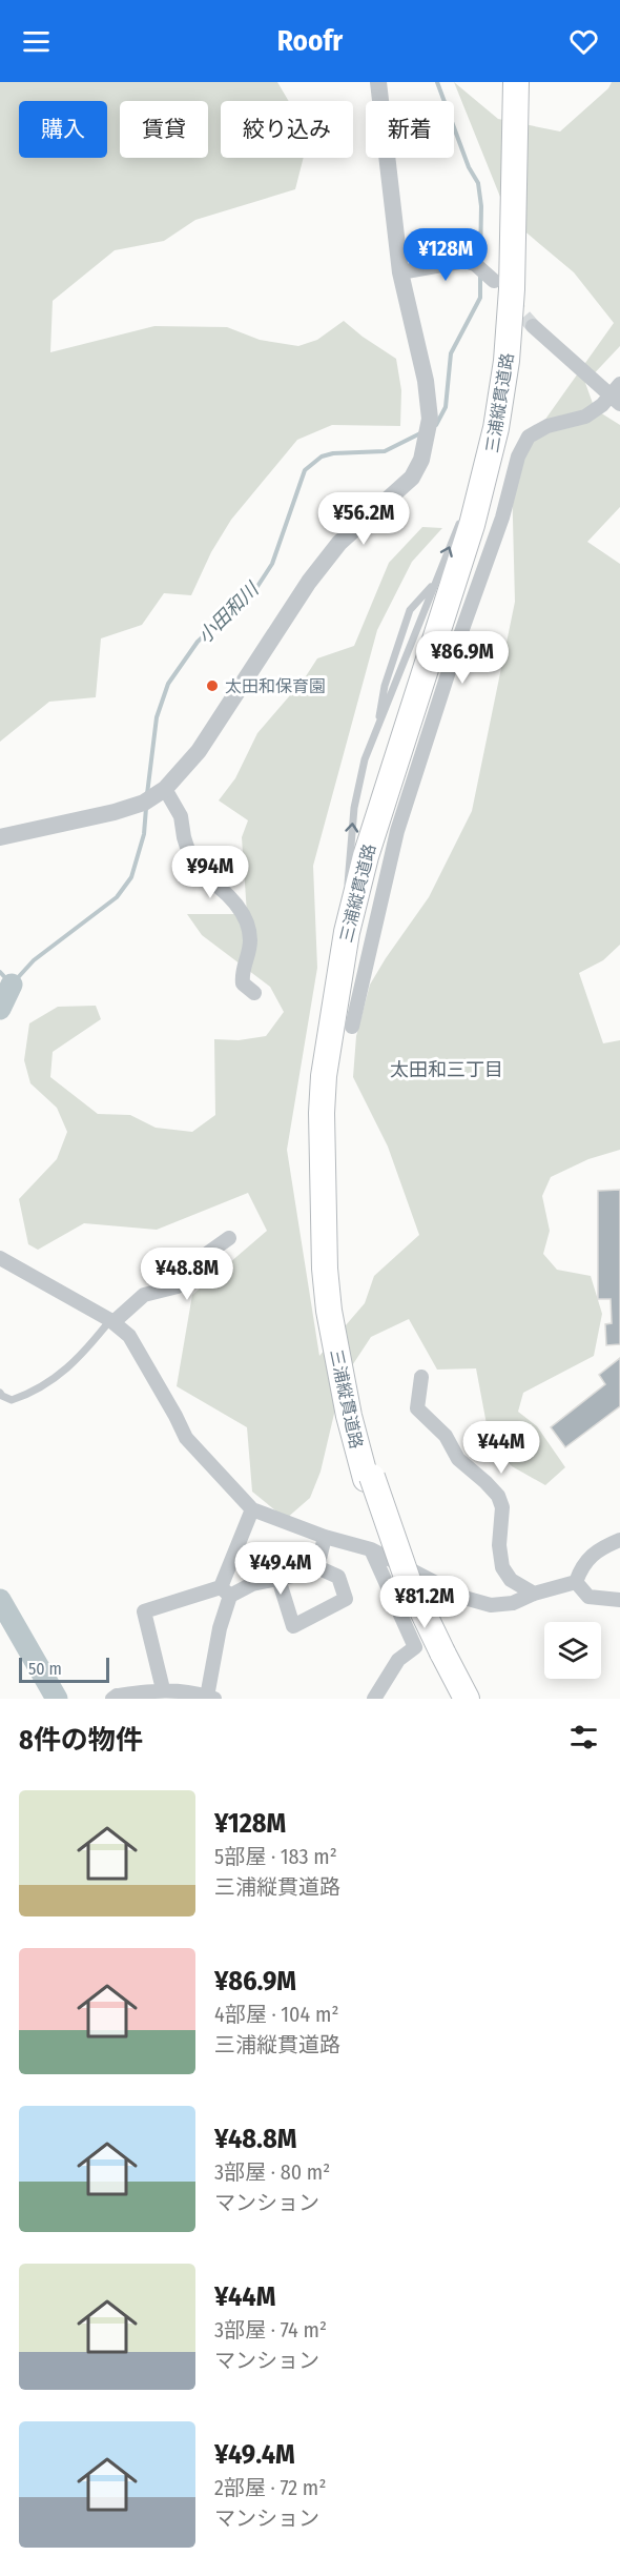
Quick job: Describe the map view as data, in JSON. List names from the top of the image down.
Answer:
{
  "streets": {
    "highway": ["三浦縦貫道路"]
  },
  "districts": ["太田和三丁目"],
  "water": ["小田和川"],
  "places": ["太田和保育園"],
  "scale_bar": "50 m",
  "page": {
    "header": "Roofr",
    "chip": [
      "購入",
      "賃貸",
      "絞り込み",
      "新着"
    ],
    "price": [
      "¥128M",
      "¥56.2M",
      "¥86.9M",
      "¥94M",
      "¥48.8M",
      "¥44M",
      "¥49.4M",
      "¥81.2M"
    ],
    "scale": "50 m",
    "heading": "8件の物件",
    "list": [
      {
        "name": "¥128M",
        "note": "5部屋 · 183 m² · 三浦縦貫道路"
      },
      {
        "name": "¥86.9M",
        "note": "4部屋 · 104 m² · 三浦縦貫道路"
      },
      {
        "name": "¥48.8M",
        "note": "3部屋 · 80 m² · マンション"
      },
      {
        "name": "¥44M",
        "note": "3部屋 · 74 m² · マンション"
      },
      {
        "name": "¥49.4M",
        "note": "2部屋 · 72 m² · マンション"
      }
    ]
  }
}
